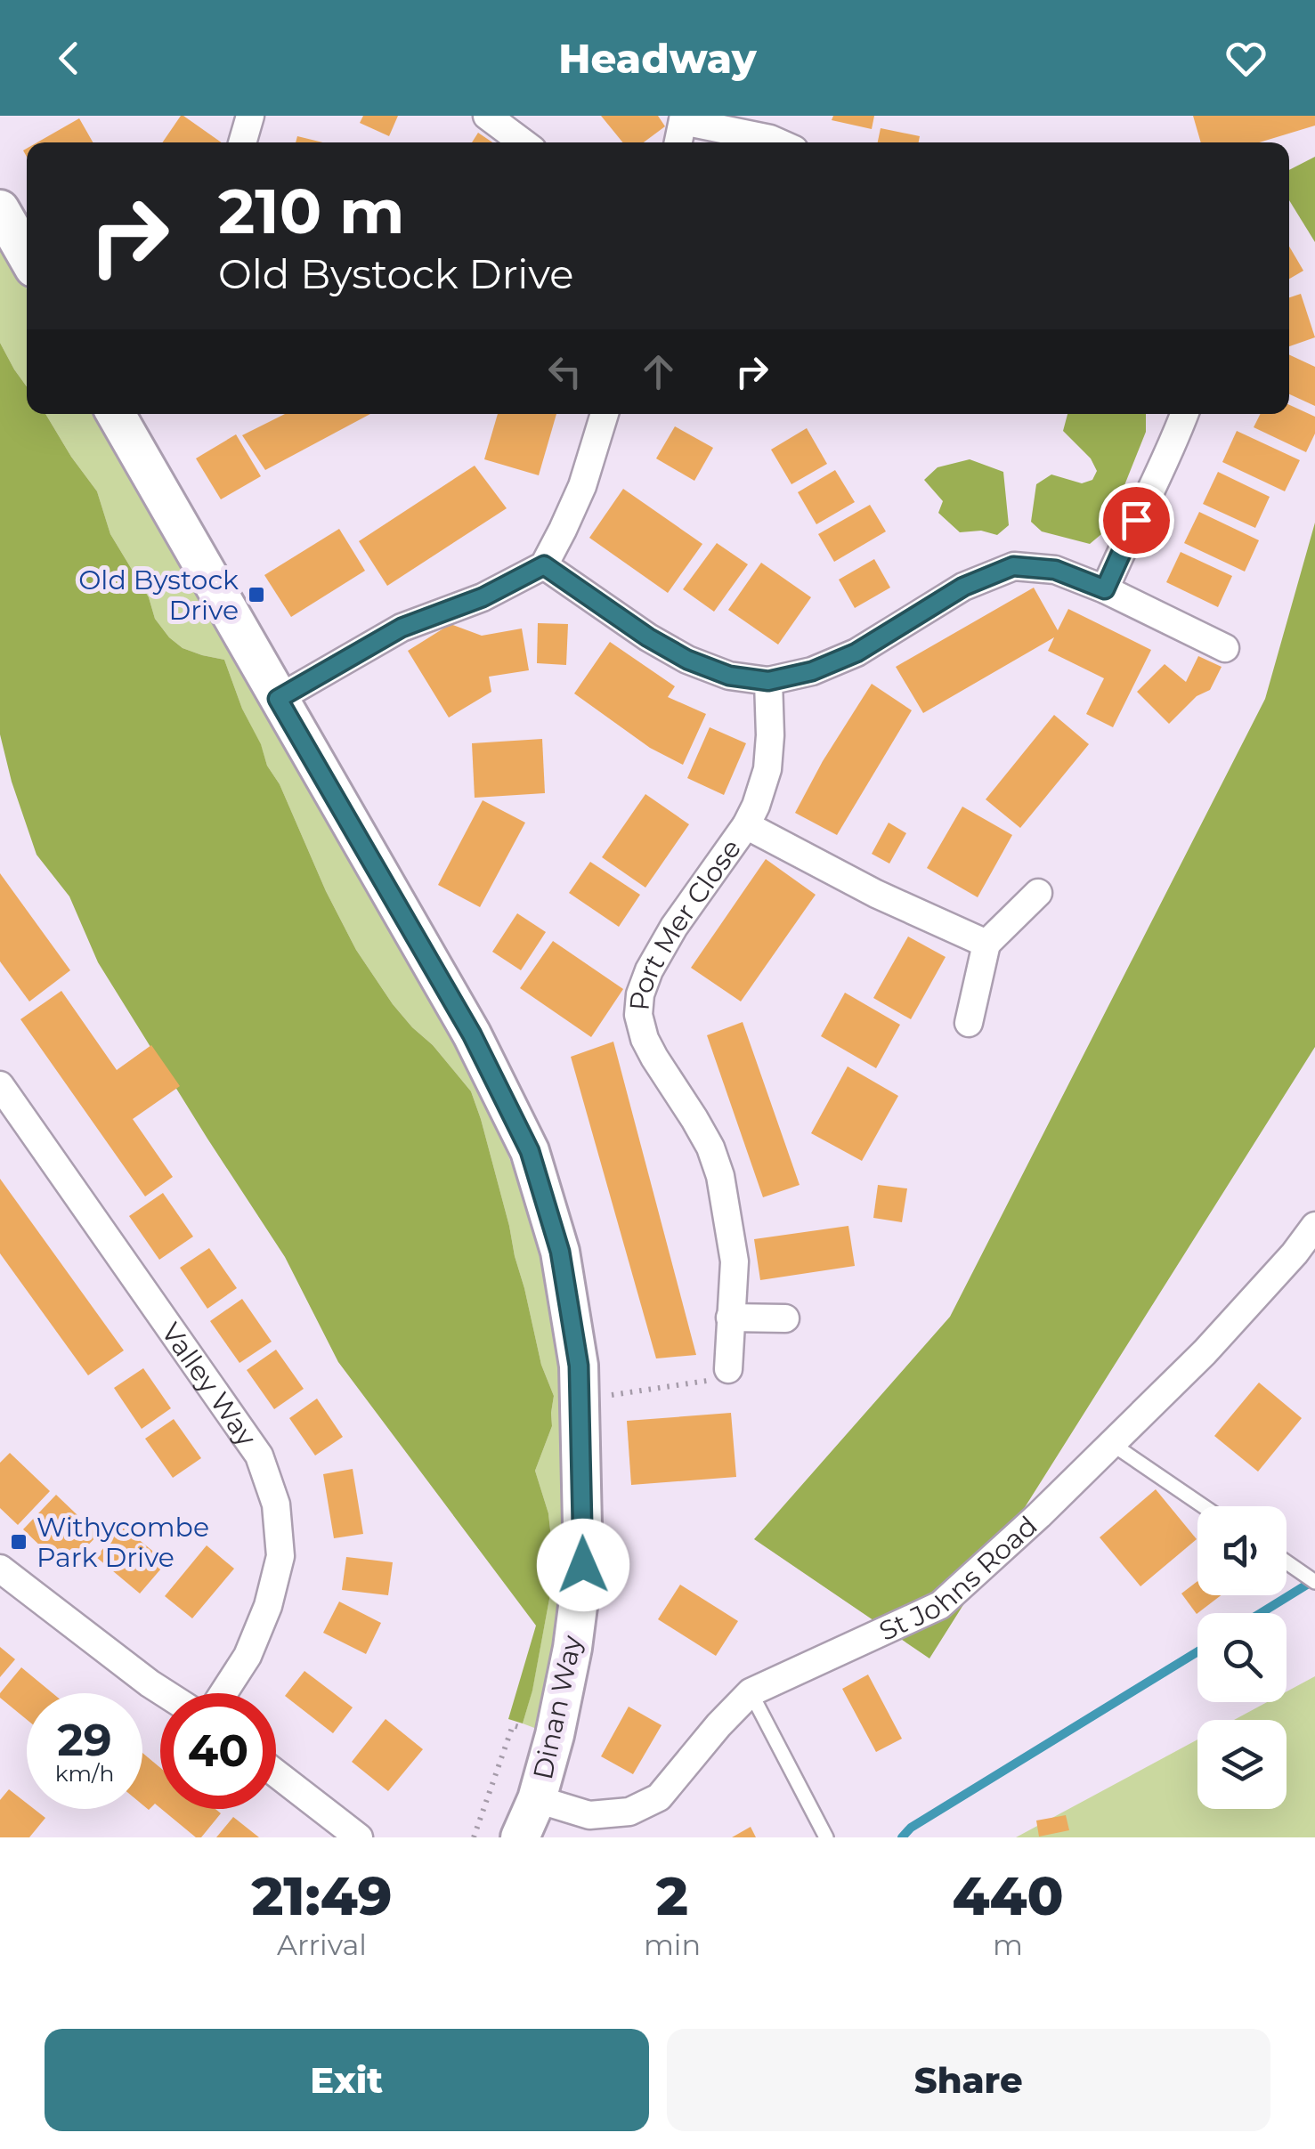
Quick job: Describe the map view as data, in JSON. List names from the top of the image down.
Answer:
{
  "streets": {
    "street": [
      "Port Mer Close",
      "Valley Way",
      "St Johns Road",
      "Dinan Way"
    ]
  },
  "crossings": [
    ["St Johns Road", "Dinan Way"]
  ],
  "places": {
    "transit": ["Old Bystock Drive", "Withycombe Park Drive"]
  },
  "page": {
    "header": "Headway",
    "turn": ["210 m", "Old Bystock Drive"],
    "speed": "29 km/h",
    "limit": "40",
    "eta": [
      "21:49",
      "Arrival",
      "2",
      "min",
      "440",
      "m"
    ],
    "buttons": ["Exit", "Share"]
  }
}
